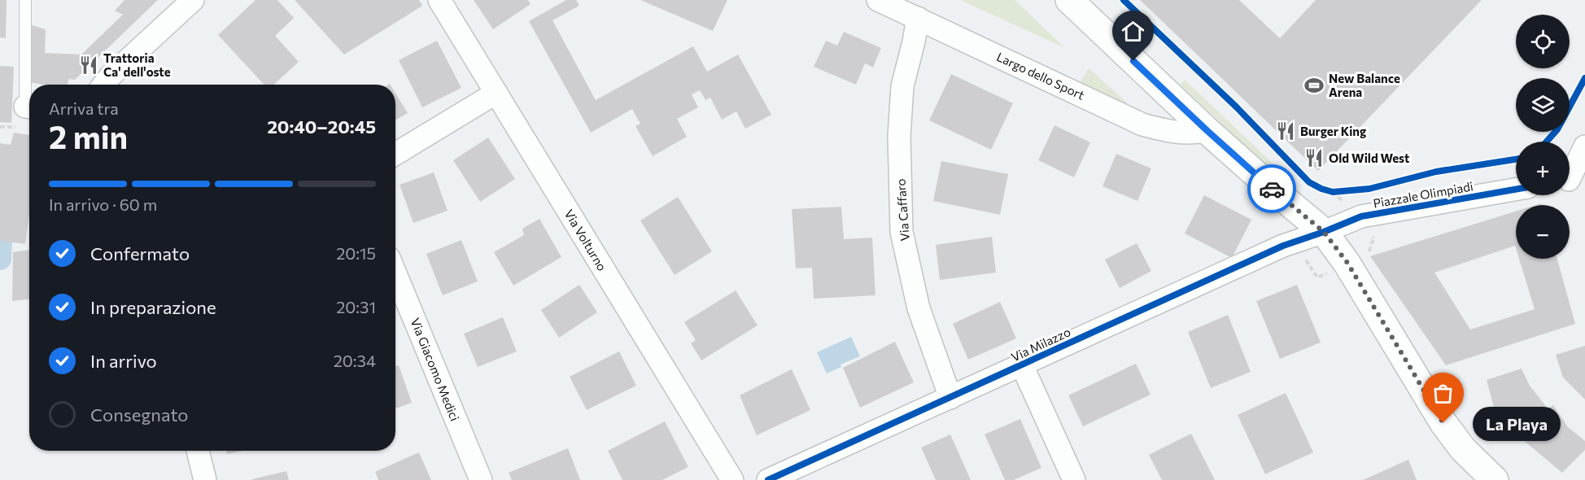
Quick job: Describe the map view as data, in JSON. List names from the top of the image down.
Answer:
{
  "streets": {
    "street": [
      "Largo dello Sport",
      "Piazzale Olimpiadi",
      "Via Caffaro",
      "Via Volturno",
      "Via Milazzo",
      "Via Giacomo Medici"
    ]
  },
  "crossings": [
    ["Largo dello Sport", "Via Caffaro"],
    ["Piazzale Olimpiadi", "Via Milazzo"],
    ["Via Caffaro", "Via Milazzo"]
  ],
  "places": {
    "restaurant": ["Trattoria Ca' dell'oste", "Burger King", "Old Wild West"],
    "sports": ["New Balance Arena"],
    "other": ["La Playa"]
  },
  "page": {
    "map_buttons": ["+", "−"],
    "heading": ["2 min", "Arriva tra", "20:40–20:45"],
    "bar": "In arrivo · 60 m",
    "list": [
      ["Confermato", "20:15"],
      ["In preparazione", "20:31"],
      ["In arrivo", "20:34"],
      "Consegnato"
    ],
    "bubble": "La Playa"
  }
}
